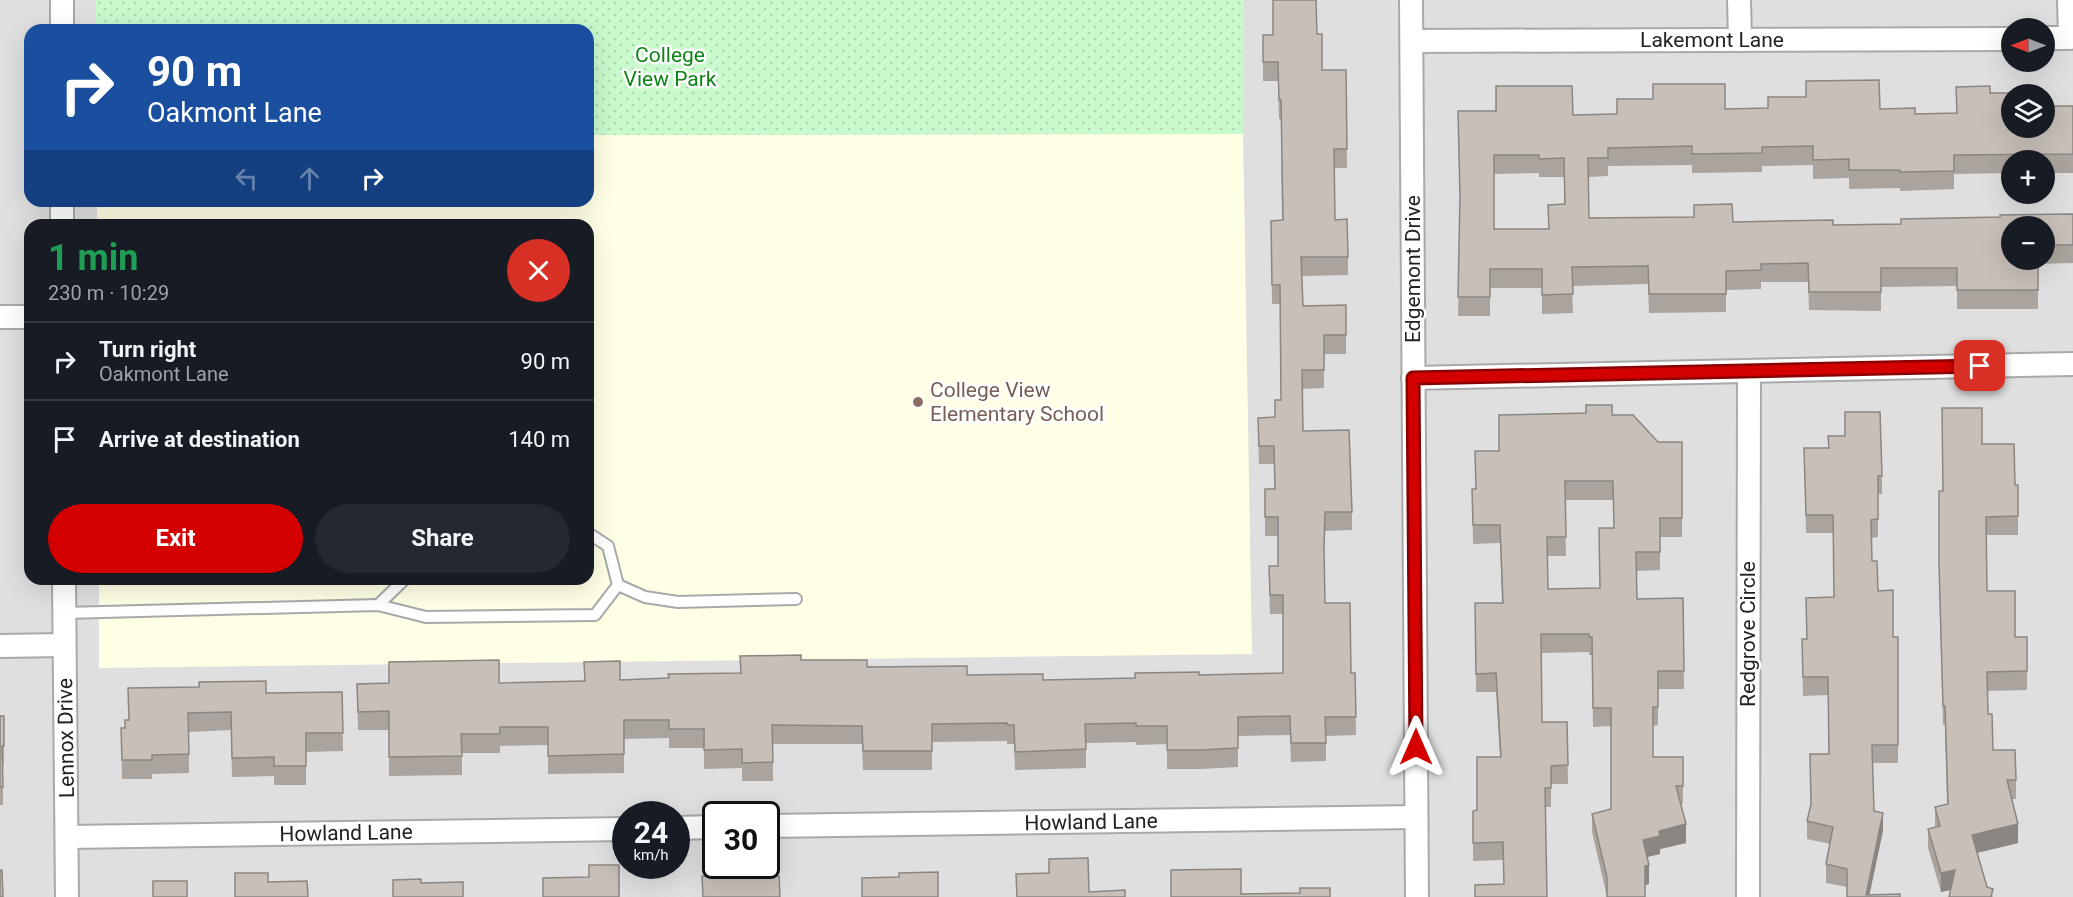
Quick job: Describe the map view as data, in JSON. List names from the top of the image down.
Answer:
{
  "streets": {
    "street": [
      "Lakemont Lane",
      "Edgemont Drive",
      "Redgrove Circle",
      "Lennox Drive",
      "Howland Lane"
    ]
  },
  "crossings": [
    ["Lakemont Lane", "Edgemont Drive"],
    ["Edgemont Drive", "Howland Lane"],
    ["Lennox Drive", "Howland Lane"]
  ],
  "parks": ["College View Park"],
  "places": ["College View Elementary School"],
  "north": "left",
  "page": {
    "map_buttons": ["+", "−"],
    "turn": ["90 m", "Oakmont Lane"],
    "heading": ["1 min", "230 m · 10:29"],
    "list": [
      {
        "name": "Turn right",
        "note": "Oakmont Lane",
        "value": "90 m"
      },
      {
        "name": "Arrive at destination",
        "value": "140 m"
      }
    ],
    "buttons": ["Exit", "Share"],
    "speed": "24 km/h",
    "limit": "30"
  }
}
